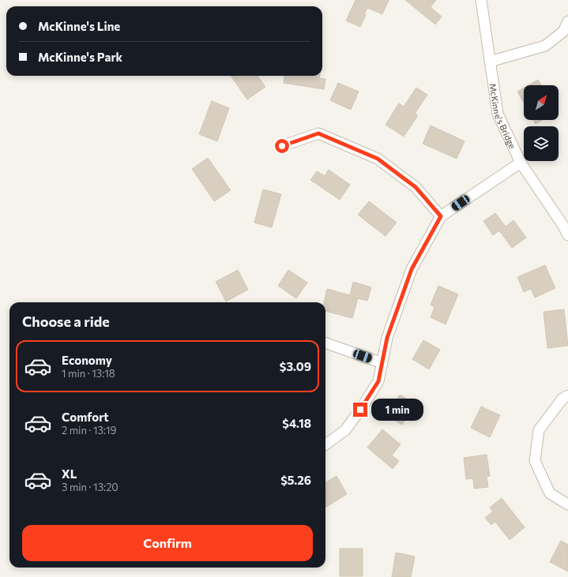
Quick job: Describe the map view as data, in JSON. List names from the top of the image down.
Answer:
{
  "streets": {
    "street": ["McKinne's Bridge"]
  },
  "north": "top right",
  "page": {
    "banner": ["McKinne's Line", "McKinne's Park"],
    "heading": "Choose a ride",
    "list": [
      {
        "name": "Economy",
        "note": "1 min · 13:18",
        "value": "$3.09"
      },
      {
        "name": "Comfort",
        "note": "2 min · 13:19",
        "value": "$4.18"
      },
      {
        "name": "XL",
        "note": "3 min · 13:20",
        "value": "$5.26"
      }
    ],
    "bubble": "1 min",
    "buttons": "Confirm"
  }
}
